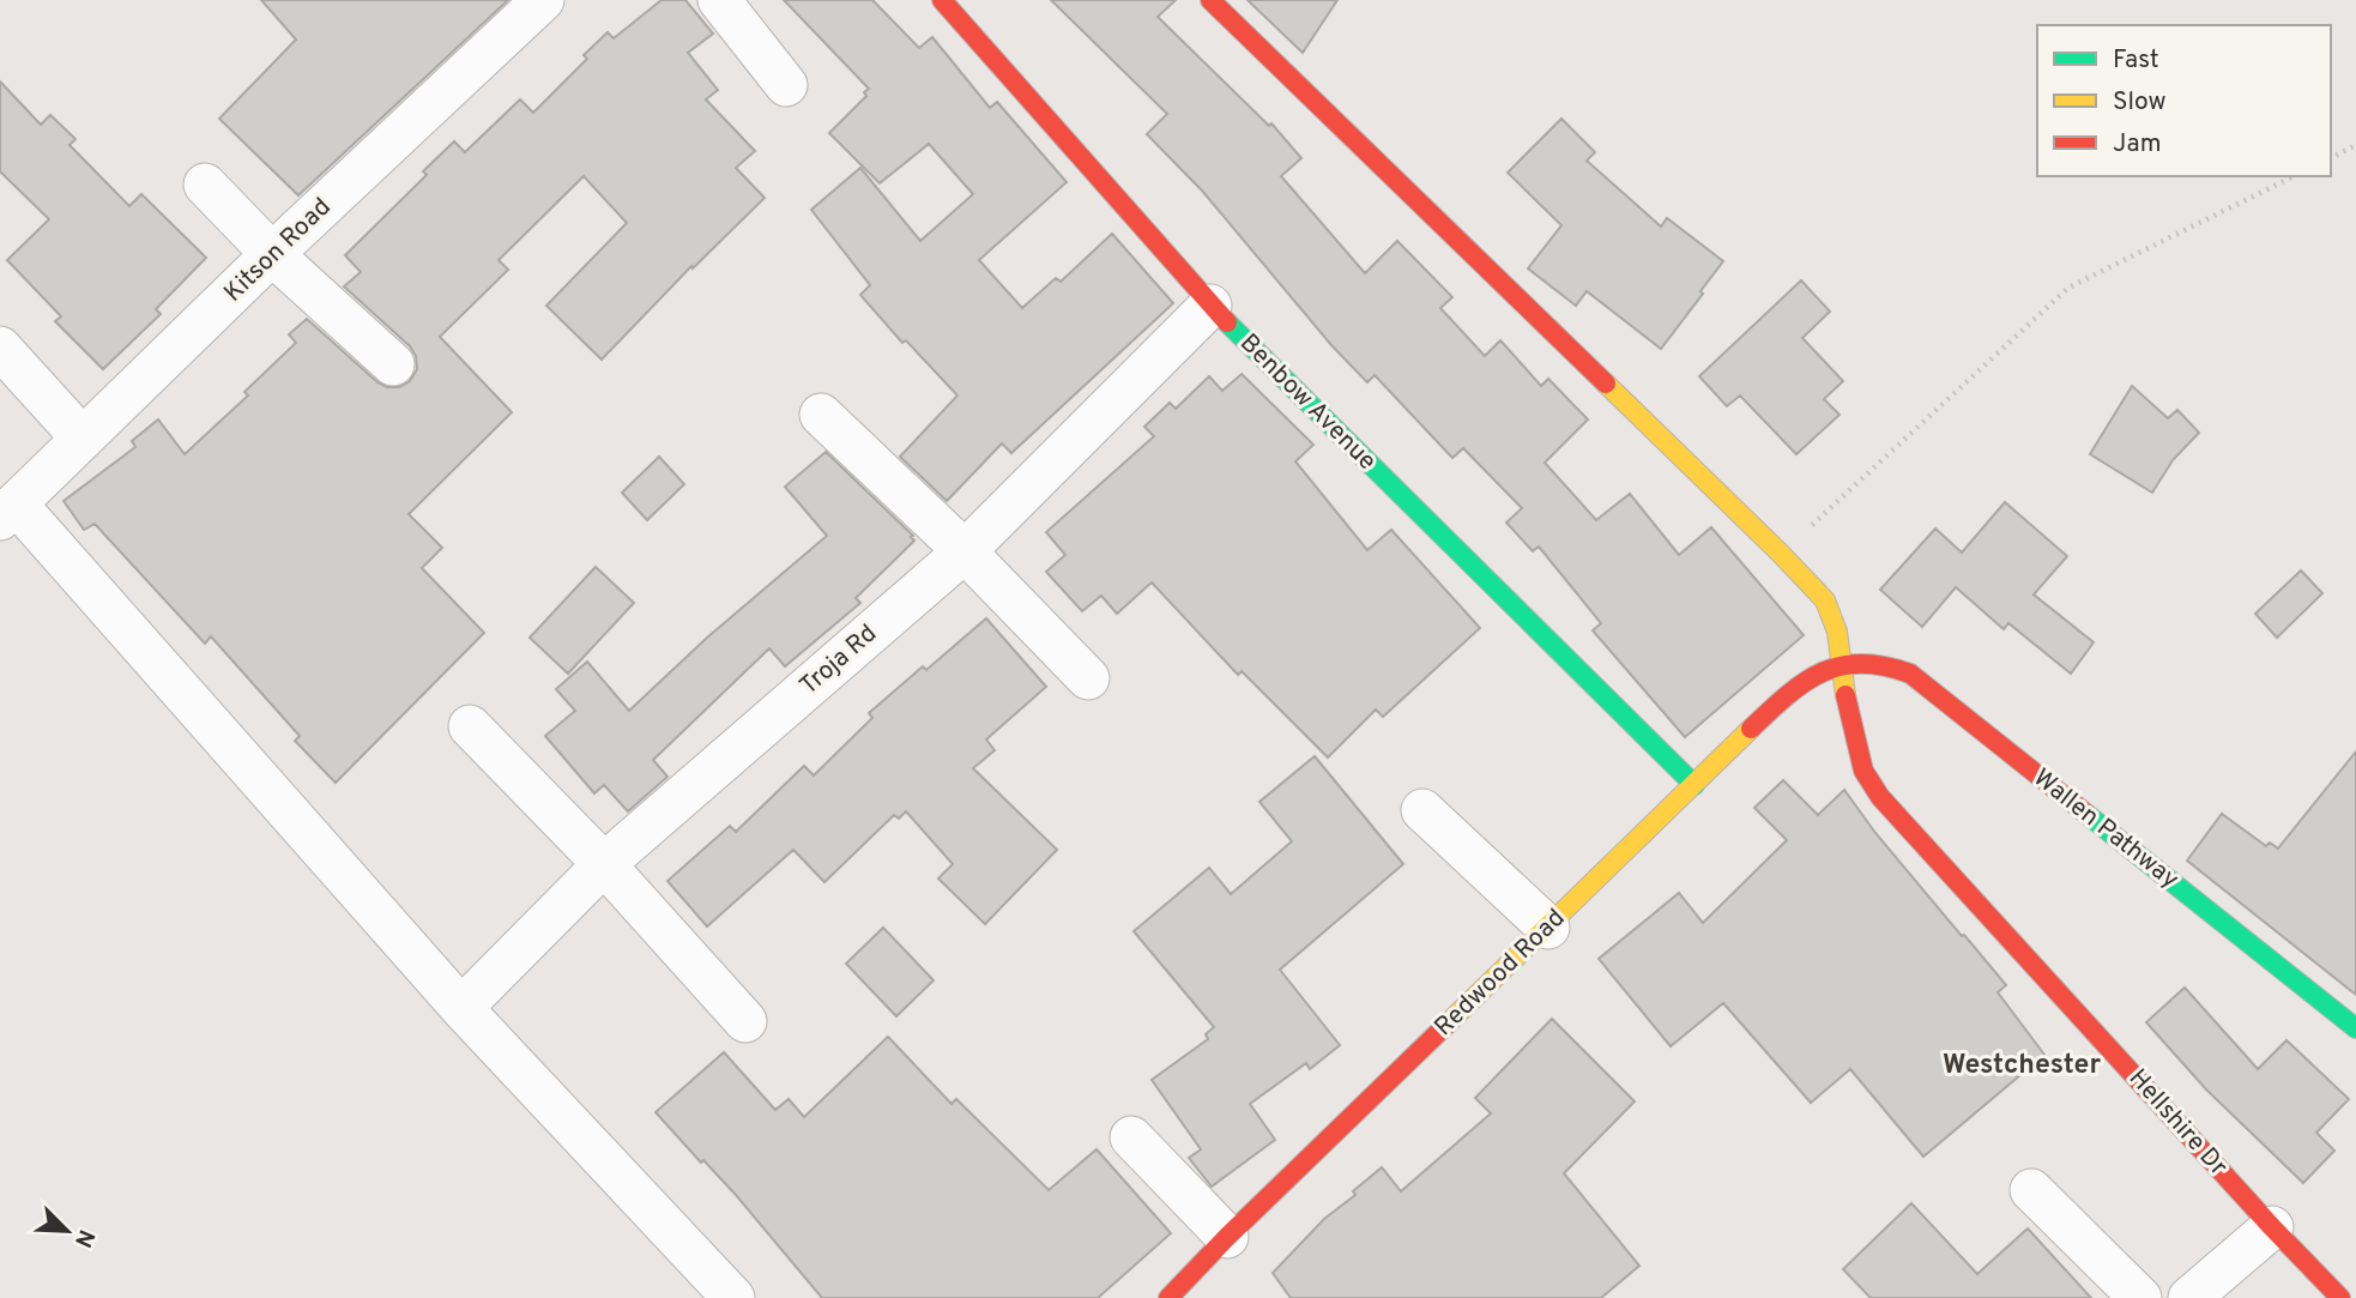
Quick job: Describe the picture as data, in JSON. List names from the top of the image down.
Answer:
{
  "streets": {
    "street": [
      "Kitson Road",
      "Benbow Avenue",
      "Troja Rd",
      "Wallen Pathway",
      "Redwood Road",
      "Hellshire Dr"
    ]
  },
  "crossings": [
    ["Benbow Avenue", "Troja Rd"],
    ["Benbow Avenue", "Redwood Road"],
    ["Wallen Pathway", "Redwood Road"],
    ["Wallen Pathway", "Hellshire Dr"],
    ["Redwood Road", "Hellshire Dr"]
  ],
  "districts": ["Westchester"],
  "legend": ["Fast", "Slow", "Jam"],
  "north": "bottom right"
}
